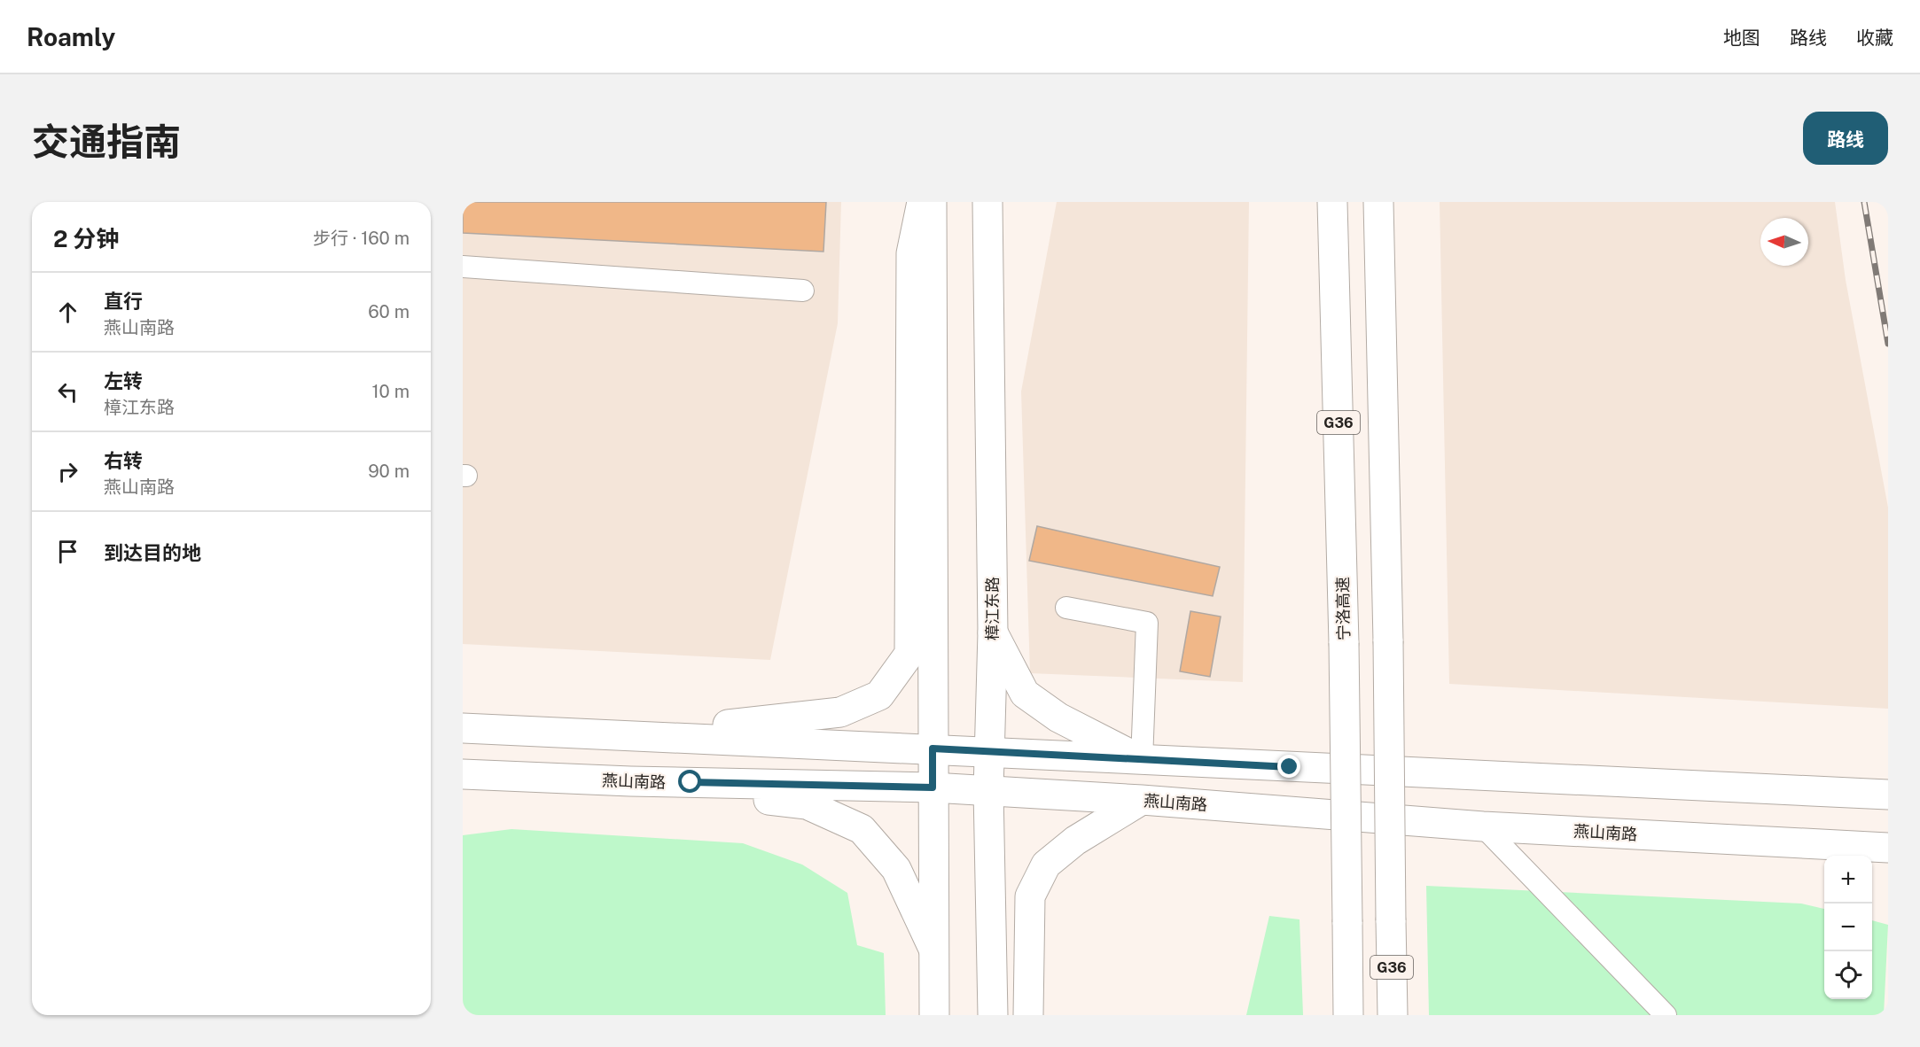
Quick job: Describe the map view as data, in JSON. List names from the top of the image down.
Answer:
{
  "streets": {
    "main road": [
      "G36",
      "樟江东路",
      "宁洛高速",
      "燕山南路"
    ]
  },
  "crossings": [
    ["樟江东路", "燕山南路"]
  ],
  "north": "left",
  "page": {
    "header": "Roamly",
    "nav": ["地图", "路线", "收藏"],
    "title": "交通指南",
    "buttons": "路线",
    "heading": ["2 分钟", "步行 · 160 m"],
    "list": [
      ["直行", "燕山南路", "60 m"],
      ["左转", "樟江东路", "10 m"],
      ["右转", "燕山南路", "90 m"],
      "到达目的地"
    ],
    "map_buttons": ["+", "−"]
  }
}
